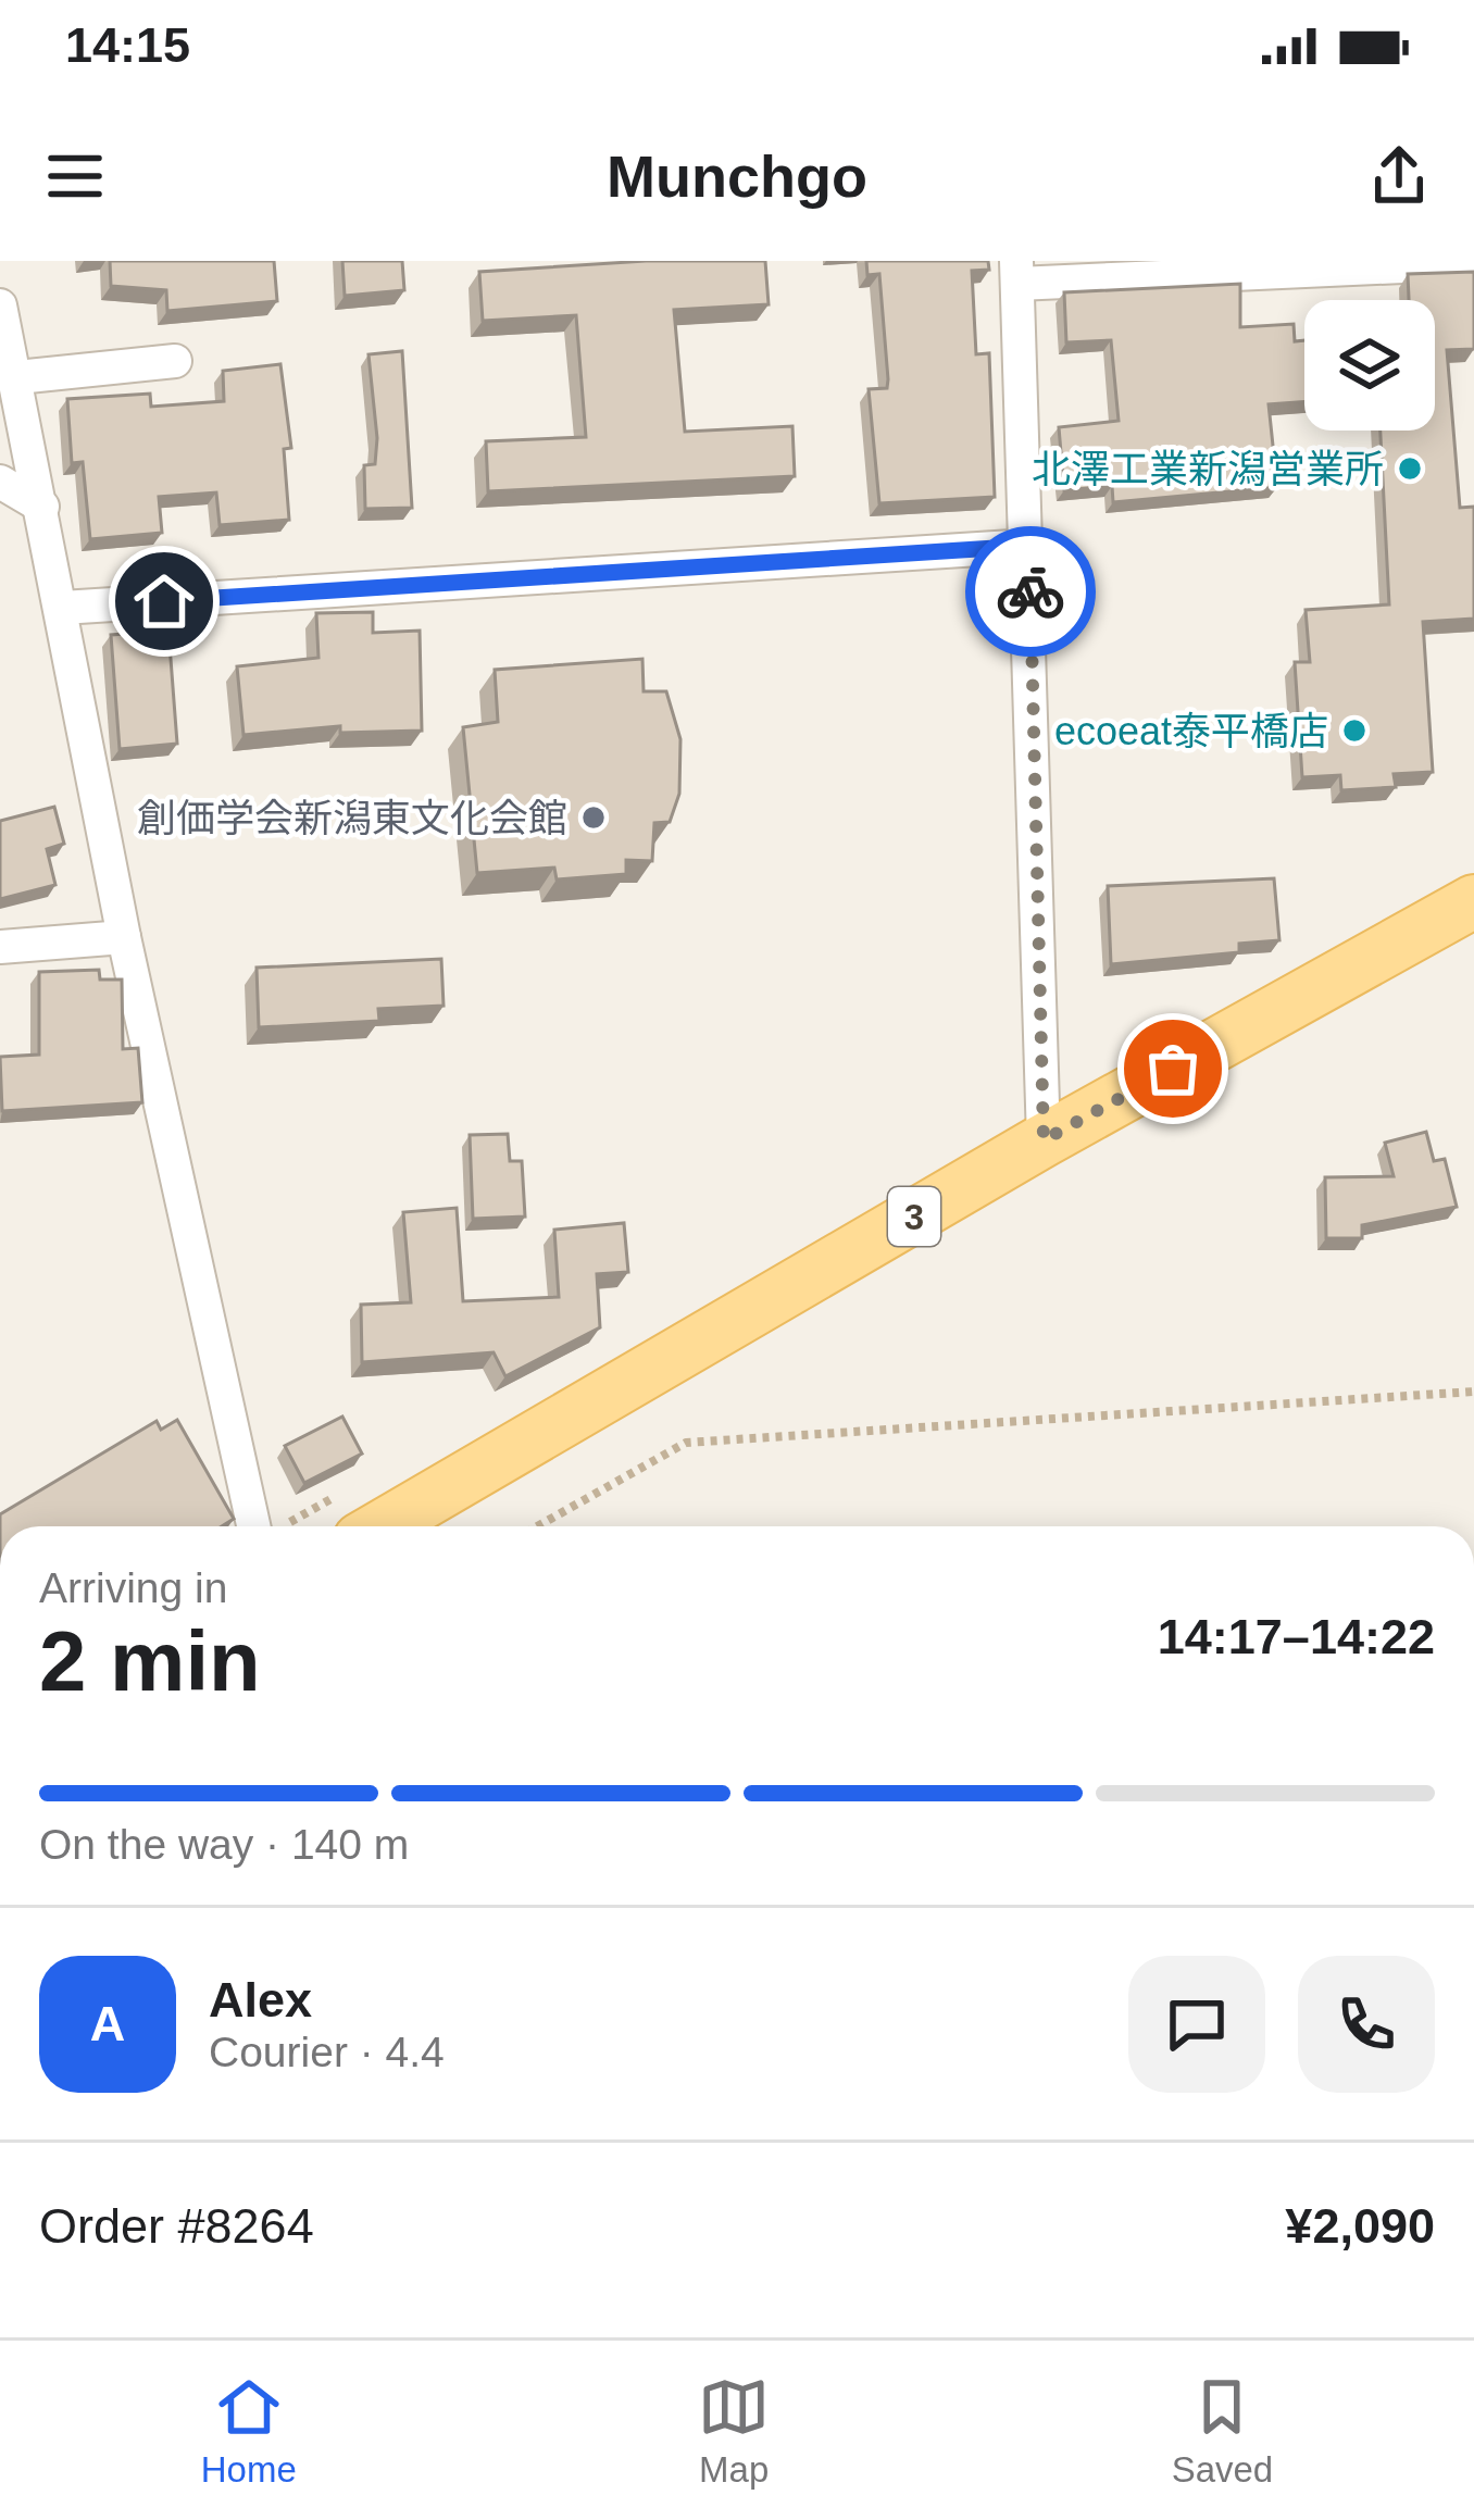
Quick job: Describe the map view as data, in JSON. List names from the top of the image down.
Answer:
{
  "streets": {
    "main road": ["3"]
  },
  "places": ["北澤工業新潟営業所", "ecoeat泰平橋店", "創価学会新潟東文化会館"],
  "page": {
    "status": "14:15",
    "header": "Munchgo",
    "heading": ["2 min", "Arriving in", "14:17–14:22"],
    "panel": [
      "Alex",
      "Courier · 4.4",
      "Order #8264",
      "¥2,090"
    ],
    "bar": "On the way · 140 m",
    "round": "A",
    "tabs": ["Home", "Map", "Saved"]
  }
}
